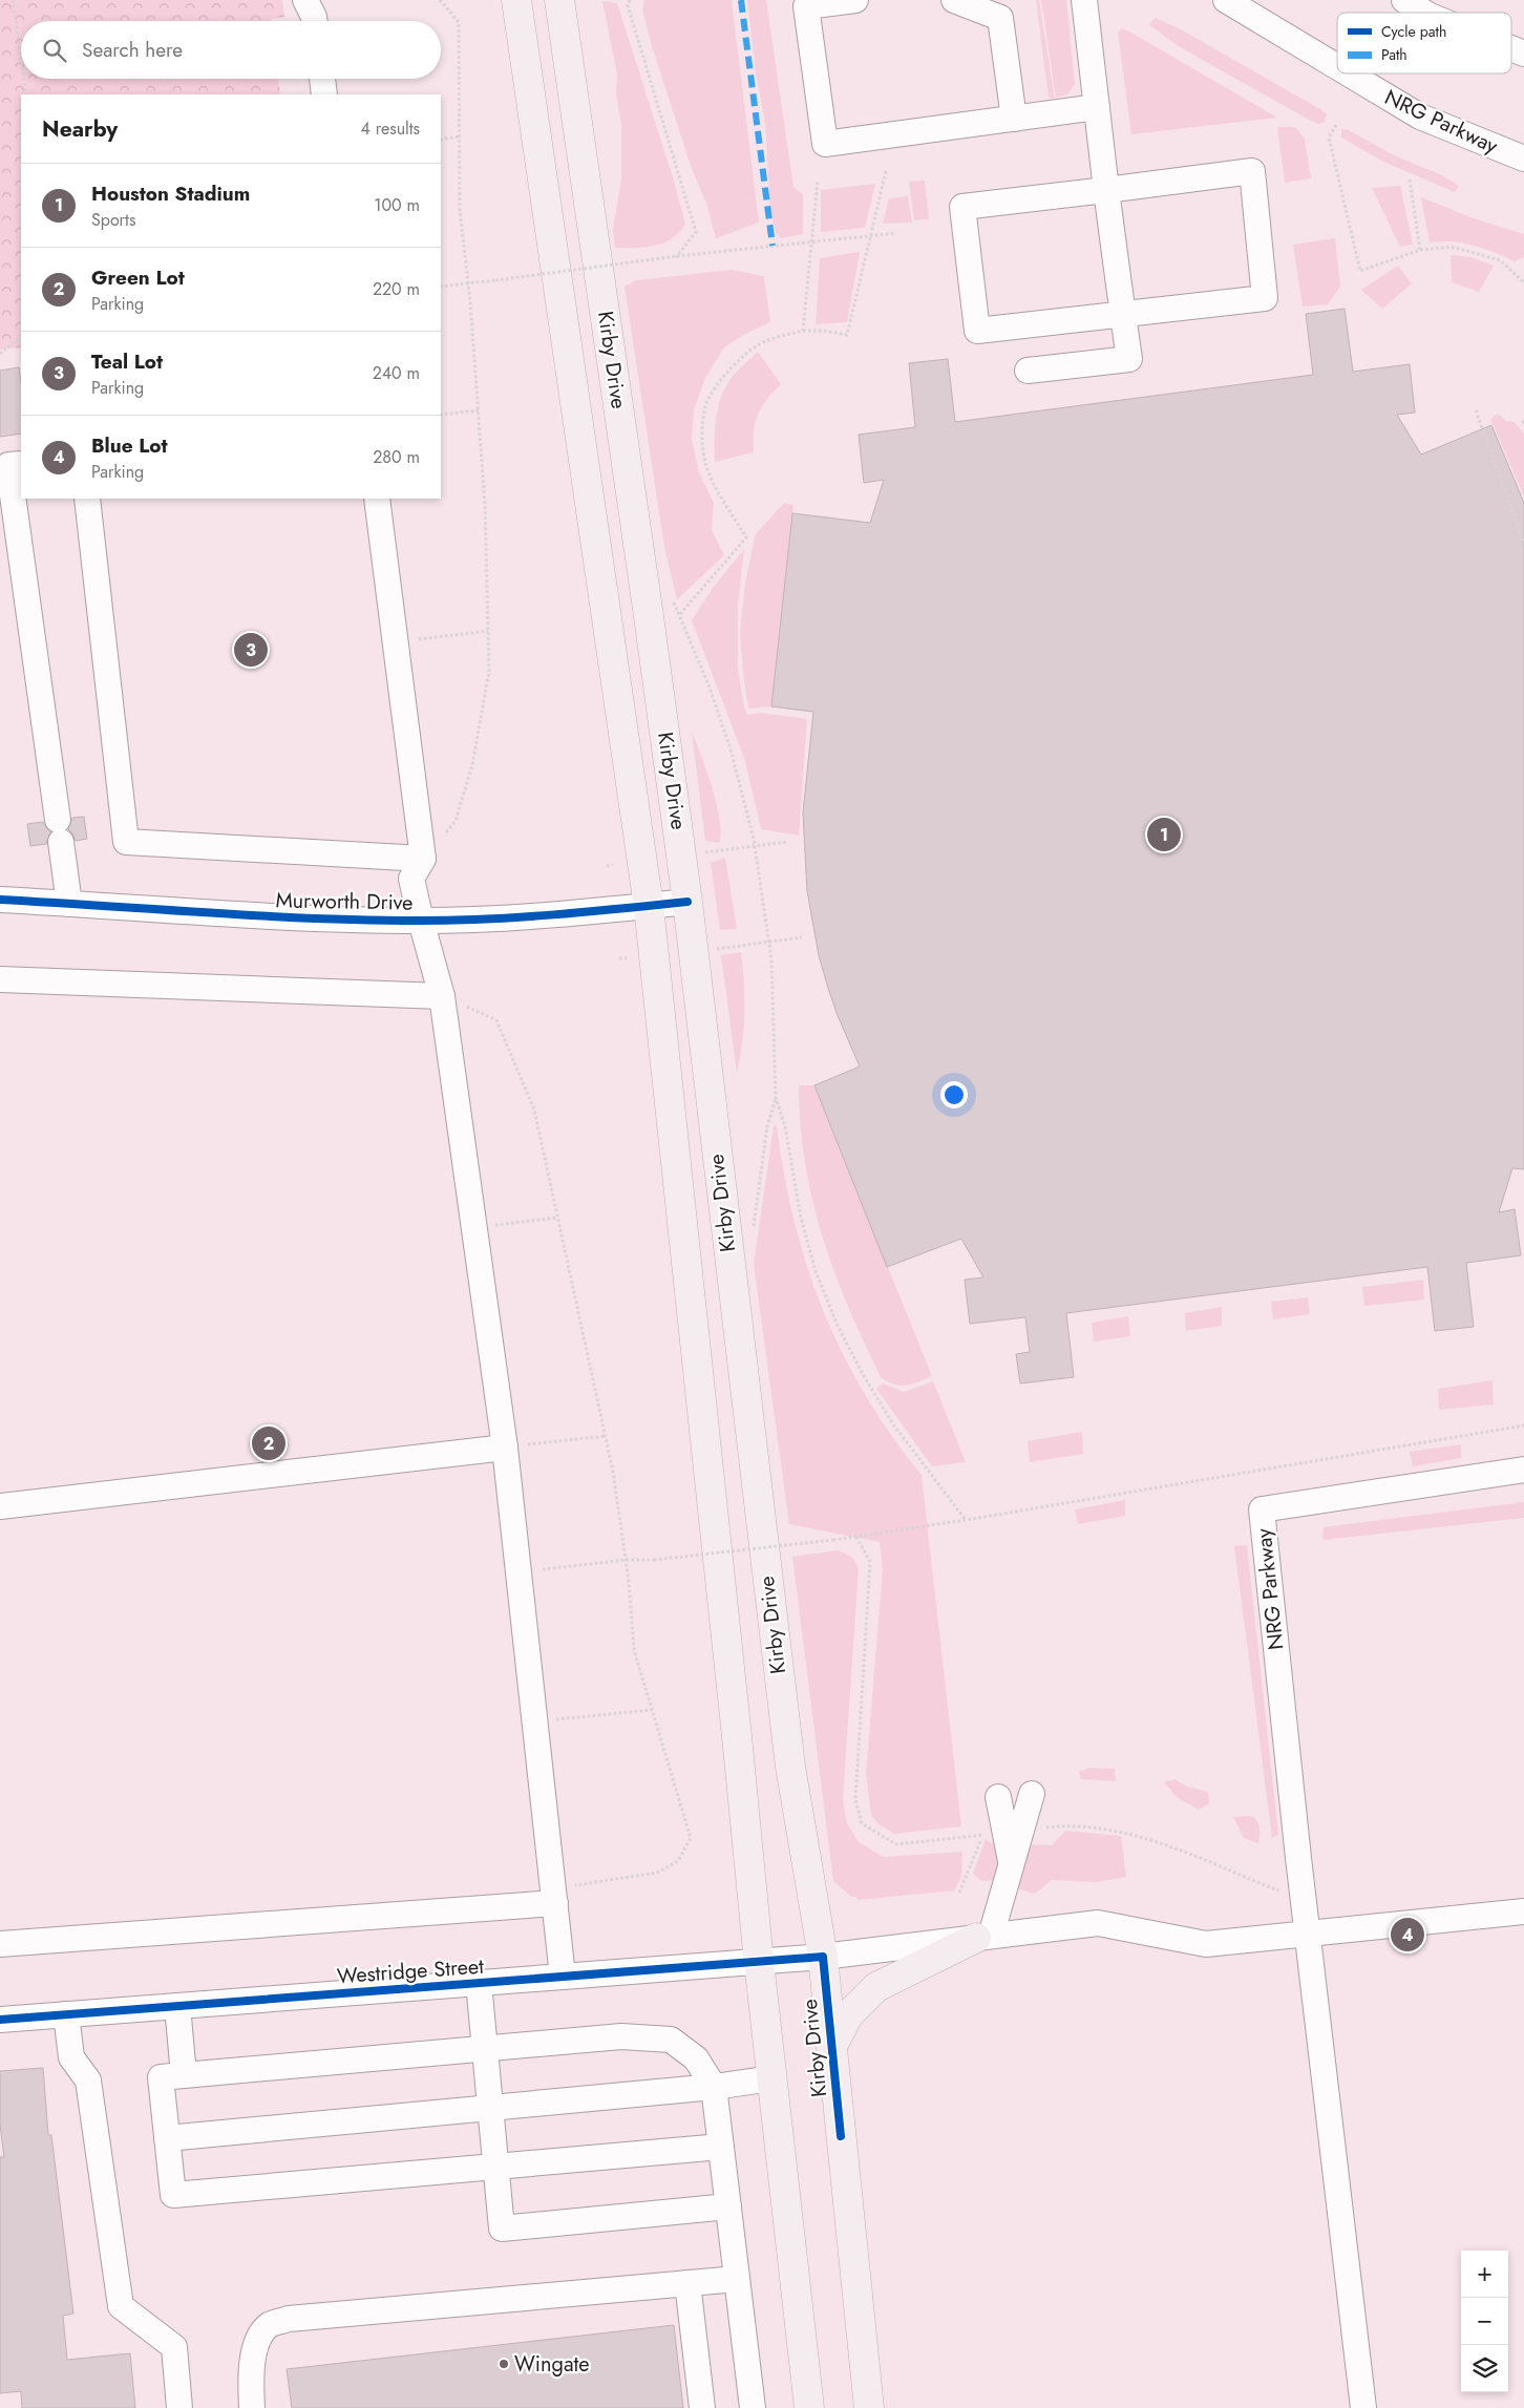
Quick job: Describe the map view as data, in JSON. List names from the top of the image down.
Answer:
{
  "streets": {
    "main road": ["Kirby Drive"],
    "street": ["NRG Parkway", "Murworth Drive", "Westridge Street"]
  },
  "crossings": [
    ["NRG Parkway", "Westridge Street"],
    ["Kirby Drive", "Murworth Drive"],
    ["Kirby Drive", "Westridge Street"]
  ],
  "places": ["Wingate"],
  "legend": ["Cycle path", "Path"],
  "page": {
    "search": "Search here",
    "heading": ["Nearby", "4 results"],
    "list": [
      {
        "mark": "1",
        "name": "Houston Stadium",
        "note": "Sports",
        "value": "100 m"
      },
      {
        "mark": "2",
        "name": "Green Lot",
        "note": "Parking",
        "value": "220 m"
      },
      {
        "mark": "3",
        "name": "Teal Lot",
        "note": "Parking",
        "value": "240 m"
      },
      {
        "mark": "4",
        "name": "Blue Lot",
        "note": "Parking",
        "value": "280 m"
      }
    ],
    "pins": [
      "3",
      "1",
      "2",
      "4"
    ],
    "map_buttons": ["+", "−"]
  }
}
